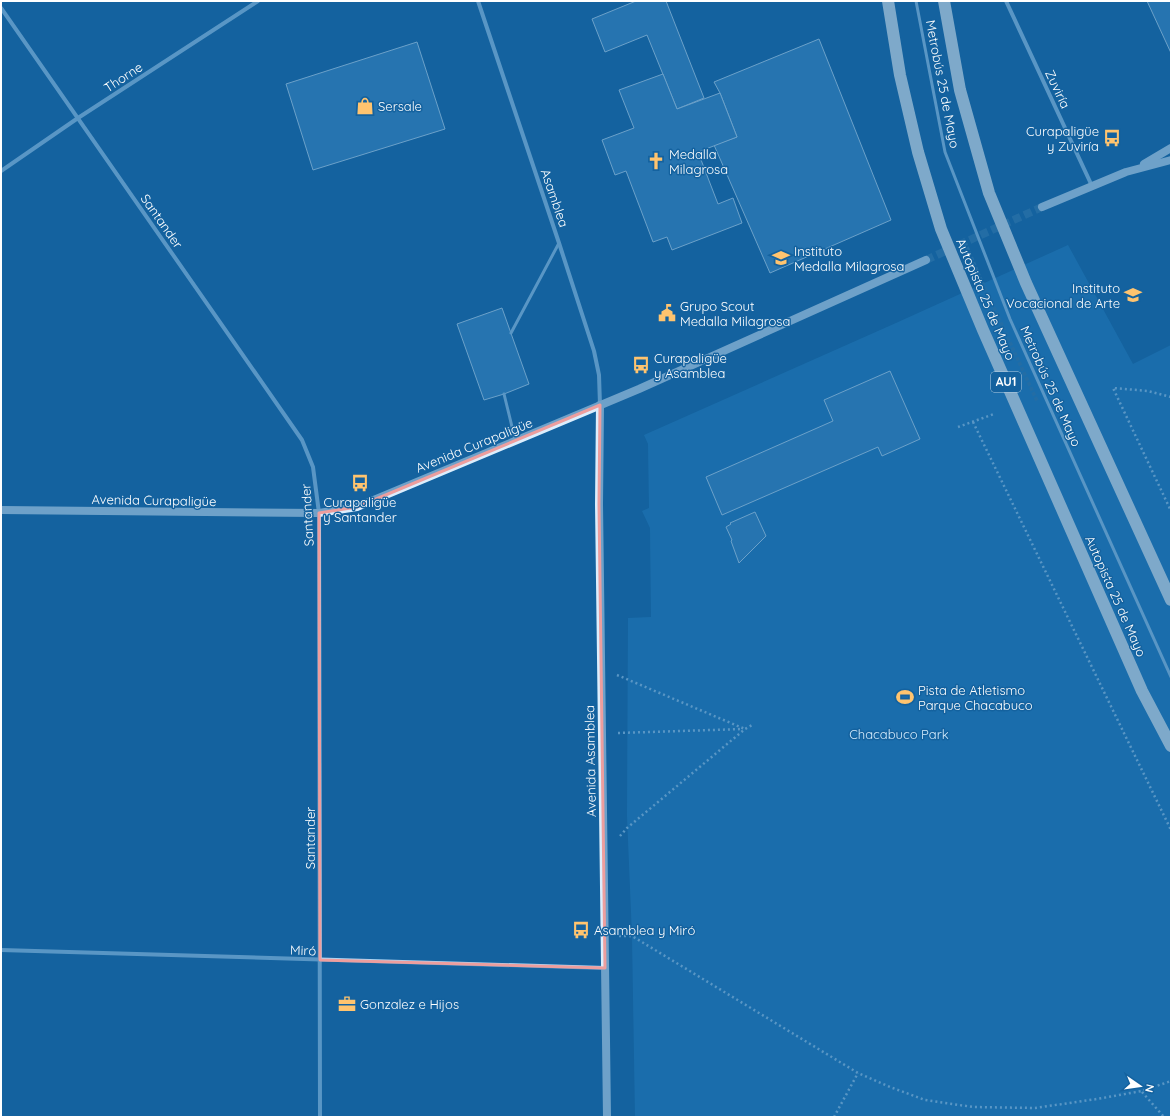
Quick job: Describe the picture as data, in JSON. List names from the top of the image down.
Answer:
{
  "streets": {
    "highway": ["Autopista 25 de Mayo", "AU1"],
    "main road": ["Avenida Curapaligüe", "Avenida Asamblea"],
    "street": [
      "Thorne",
      "Zuviría",
      "Asamblea",
      "Santander",
      "Miró"
    ],
    "lane": ["Metrobús 25 de Mayo"]
  },
  "crossings": [
    ["Thorne", "Santander"],
    ["Asamblea", "Avenida Curapaligüe"],
    ["Asamblea", "Avenida Asamblea"],
    ["Santander", "Avenida Curapaligüe"],
    ["Santander", "Miró"],
    ["Avenida Curapaligüe", "Avenida Asamblea"],
    ["Avenida Asamblea", "Miró"]
  ],
  "parks": ["Chacabuco Park"],
  "places": {
    "shop": ["Sersale"],
    "bus stop": [
      "Curapaligüe y Zuviría",
      "Curapaligüe y Asamblea",
      "Curapaligüe y Santander",
      "Asamblea y Miró"
    ],
    "church": ["Medalla Milagrosa"],
    "school or university": ["Instituto Medalla Milagrosa", "Instituto Vocacional de Arte"],
    "public building": ["Grupo Scout Medalla Milagrosa"],
    "sports": ["Pista de Atletismo Parque Chacabuco"],
    "office": ["Gonzalez e Hijos"]
  },
  "north": "right"
}
